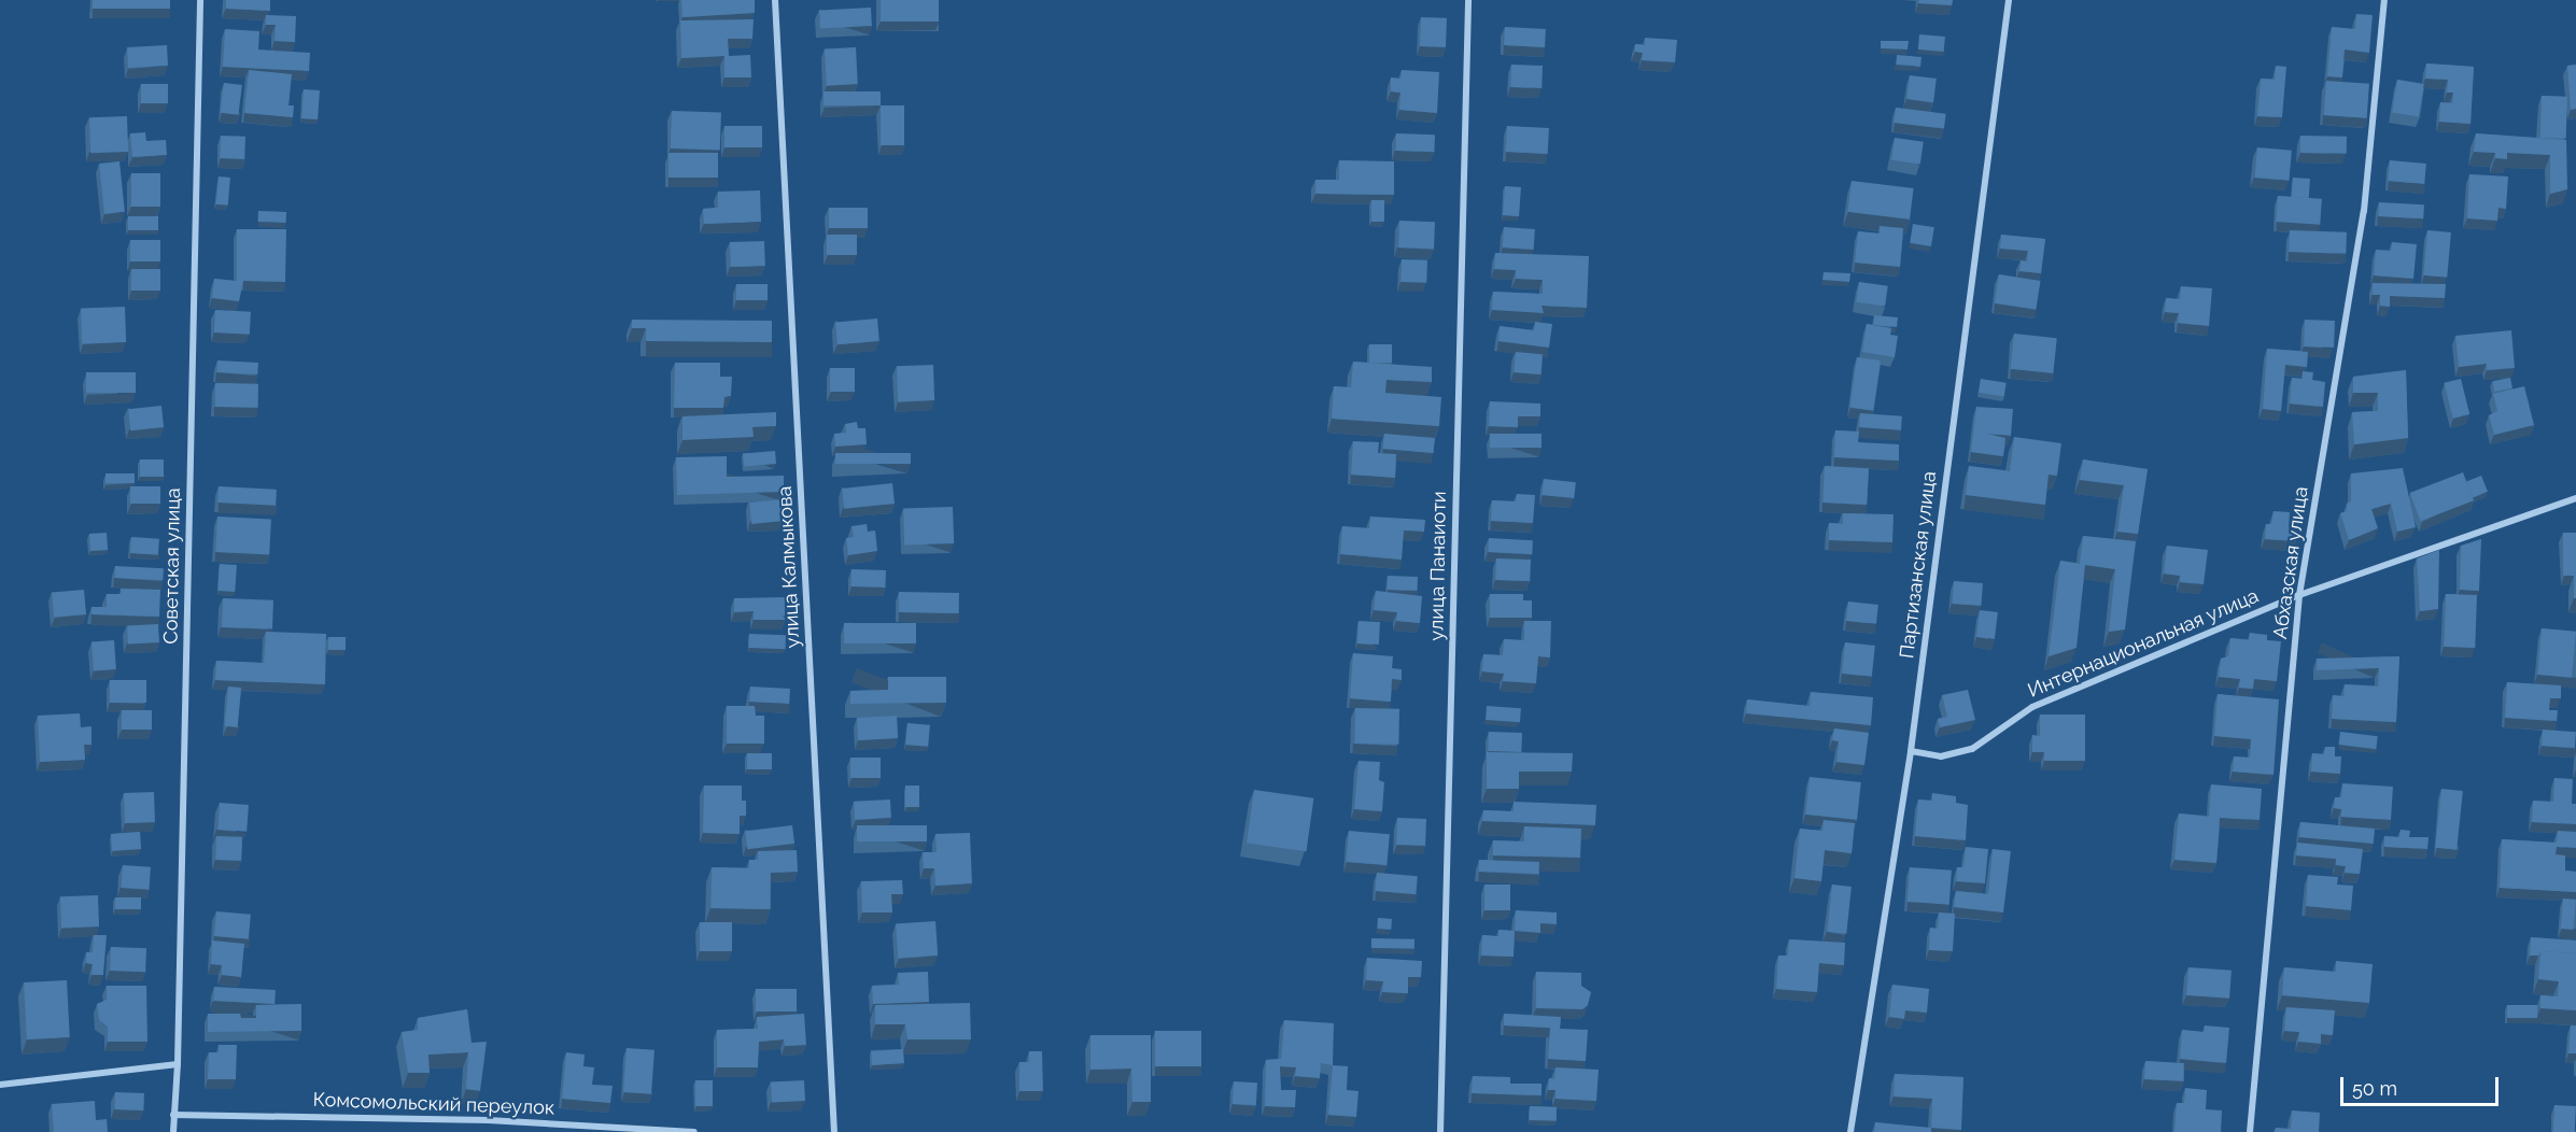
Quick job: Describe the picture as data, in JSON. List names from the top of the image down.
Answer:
{
  "streets": {
    "street": [
      "Абхазская улица",
      "Партизанская улица",
      "Советская улица",
      "улица Панаиоти",
      "улица Калмыкова",
      "Интернациональная улица",
      "Комсомольский переулок"
    ]
  },
  "crossings": [
    ["Абхазская улица", "Интернациональная улица"],
    ["Партизанская улица", "Интернациональная улица"],
    ["Советская улица", "Комсомольский переулок"]
  ],
  "scale_bar": "50 m"
}
